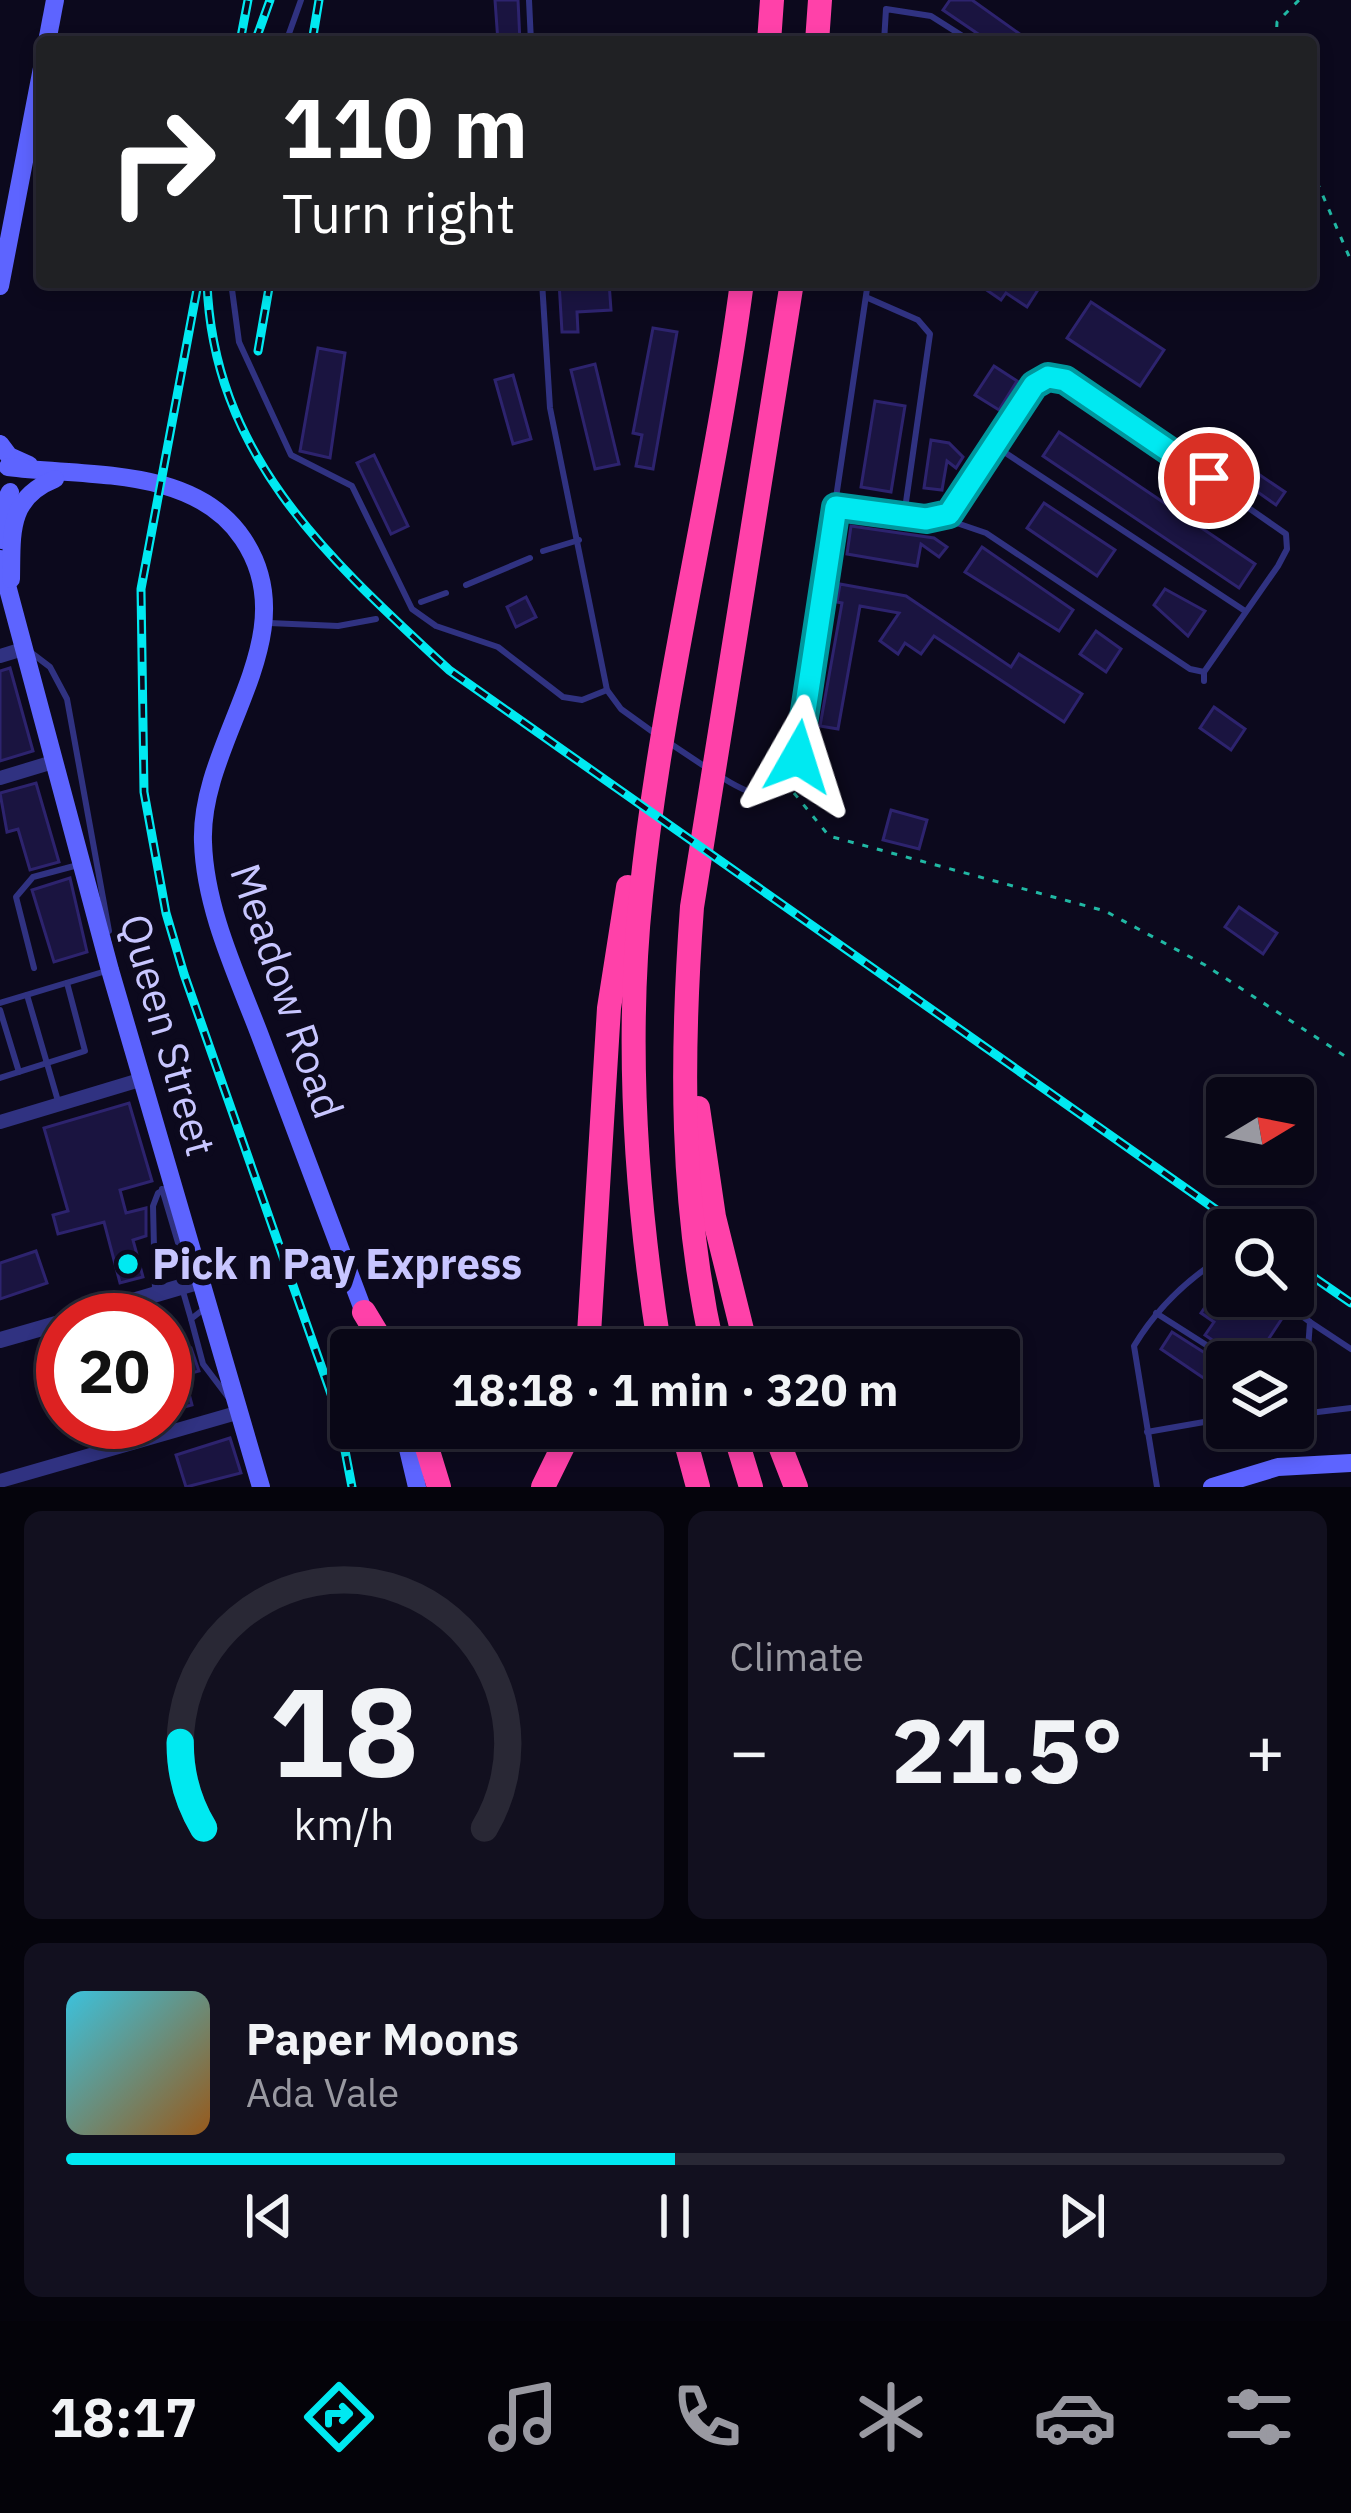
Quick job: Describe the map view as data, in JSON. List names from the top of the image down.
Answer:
{
  "streets": {
    "main road": ["Meadow Road", "Queen Street"]
  },
  "crossings": [
    ["Meadow Road", "Queen Street"]
  ],
  "places": ["Pick n Pay Express"],
  "north": "right",
  "page": {
    "turn": ["110 m", "Turn right"],
    "limit": "20",
    "trip": "18:18 · 1 min · 320 m",
    "tile": "Climate",
    "heat": ["−", "21.5°", "+"],
    "song": ["Paper Moons", "Ada Vale"],
    "tabs": "18:17",
    "gauge": ["18", "km/h"]
  }
}
